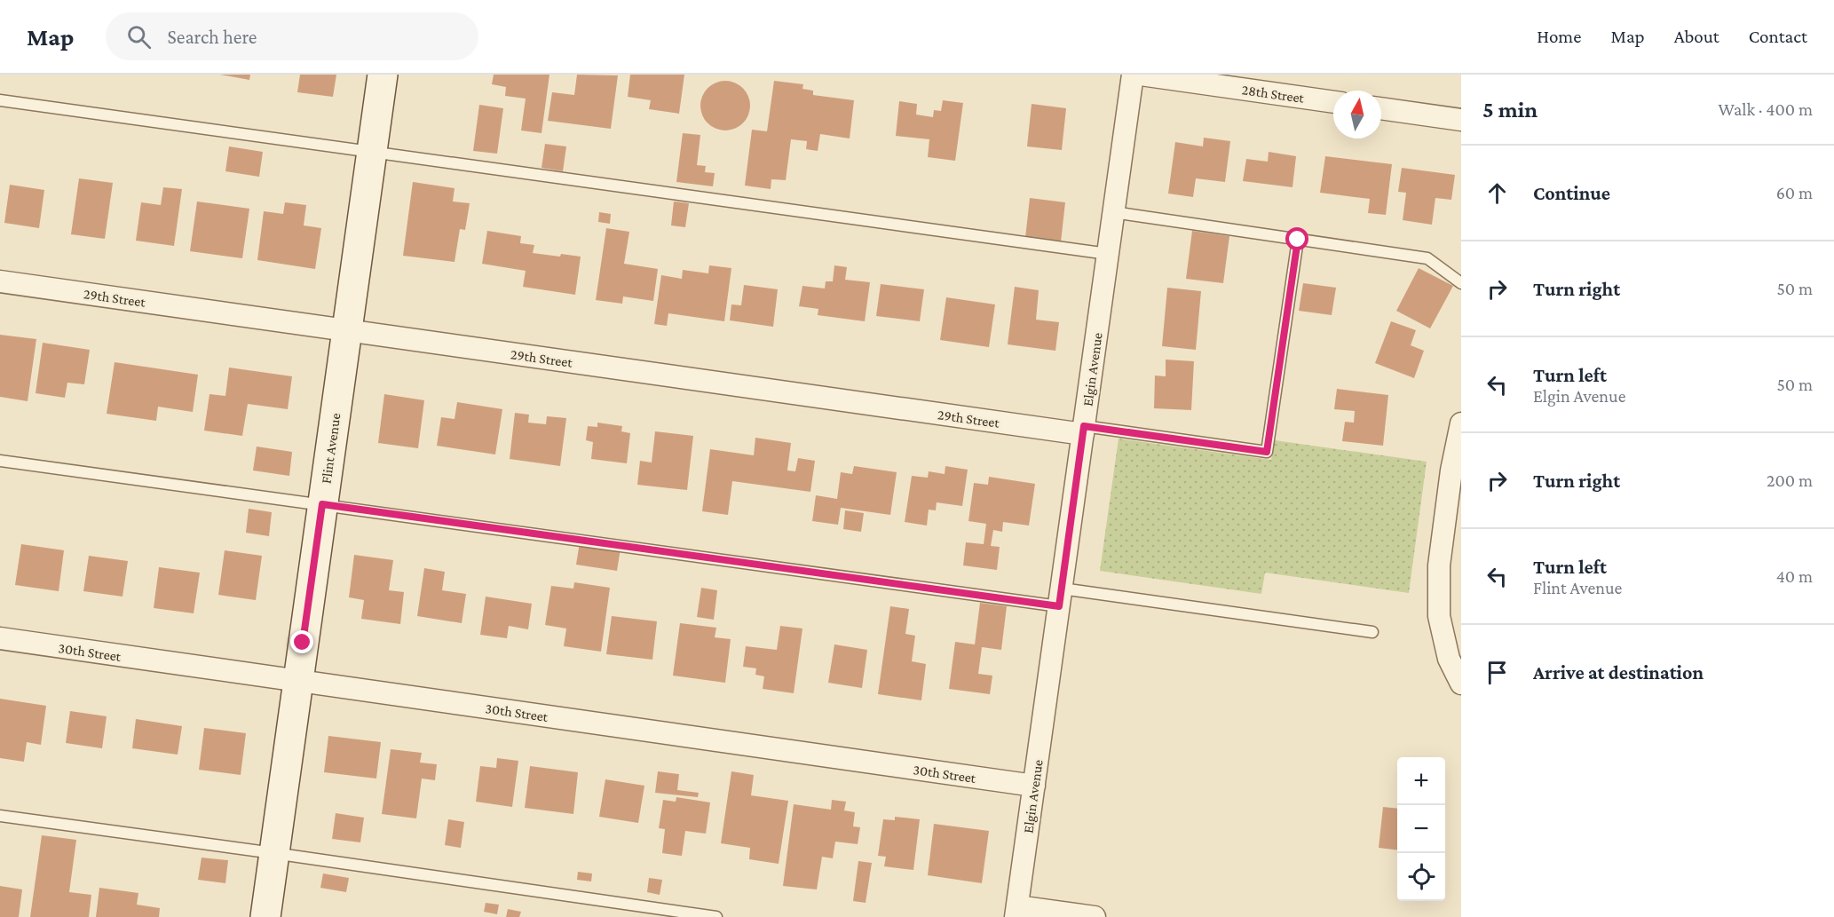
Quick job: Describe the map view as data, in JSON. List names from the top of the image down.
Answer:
{
  "streets": {
    "street": [
      "28th Street",
      "29th Street",
      "Elgin Avenue",
      "Flint Avenue",
      "30th Street"
    ]
  },
  "crossings": [
    ["29th Street", "Elgin Avenue"],
    ["29th Street", "Flint Avenue"],
    ["Elgin Avenue", "30th Street"],
    ["Flint Avenue", "30th Street"]
  ],
  "north": "top",
  "page": {
    "header": "Map",
    "search": "Search here",
    "nav": [
      "Home",
      "Map",
      "About",
      "Contact"
    ],
    "heading": ["5 min", "Walk · 400 m"],
    "list": [
      ["Continue", "60 m"],
      ["Turn right", "50 m"],
      ["Turn left", "Elgin Avenue", "50 m"],
      ["Turn right", "200 m"],
      ["Turn left", "Flint Avenue", "40 m"],
      "Arrive at destination"
    ],
    "map_buttons": ["+", "−"]
  }
}
